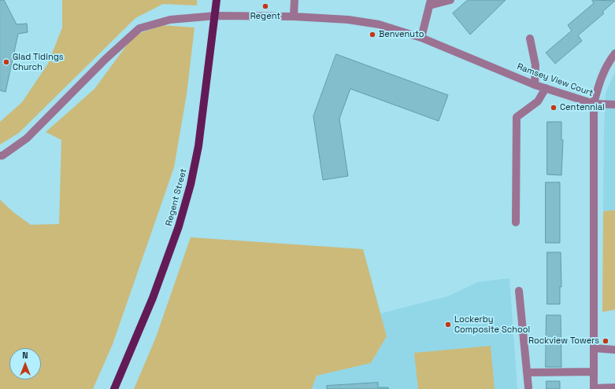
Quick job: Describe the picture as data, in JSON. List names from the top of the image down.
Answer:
{
  "streets": {
    "main road": ["Regent Street"],
    "street": ["Ramsey View Court"]
  },
  "crossings": [
    ["Ramsey View Court", "Regent Street"]
  ],
  "places": [
    "Regent",
    "Benvenuto",
    "Glad Tidings Church",
    "Centennial",
    "Lockerby Composite School",
    "Rockview Towers"
  ],
  "north": "top"
}
